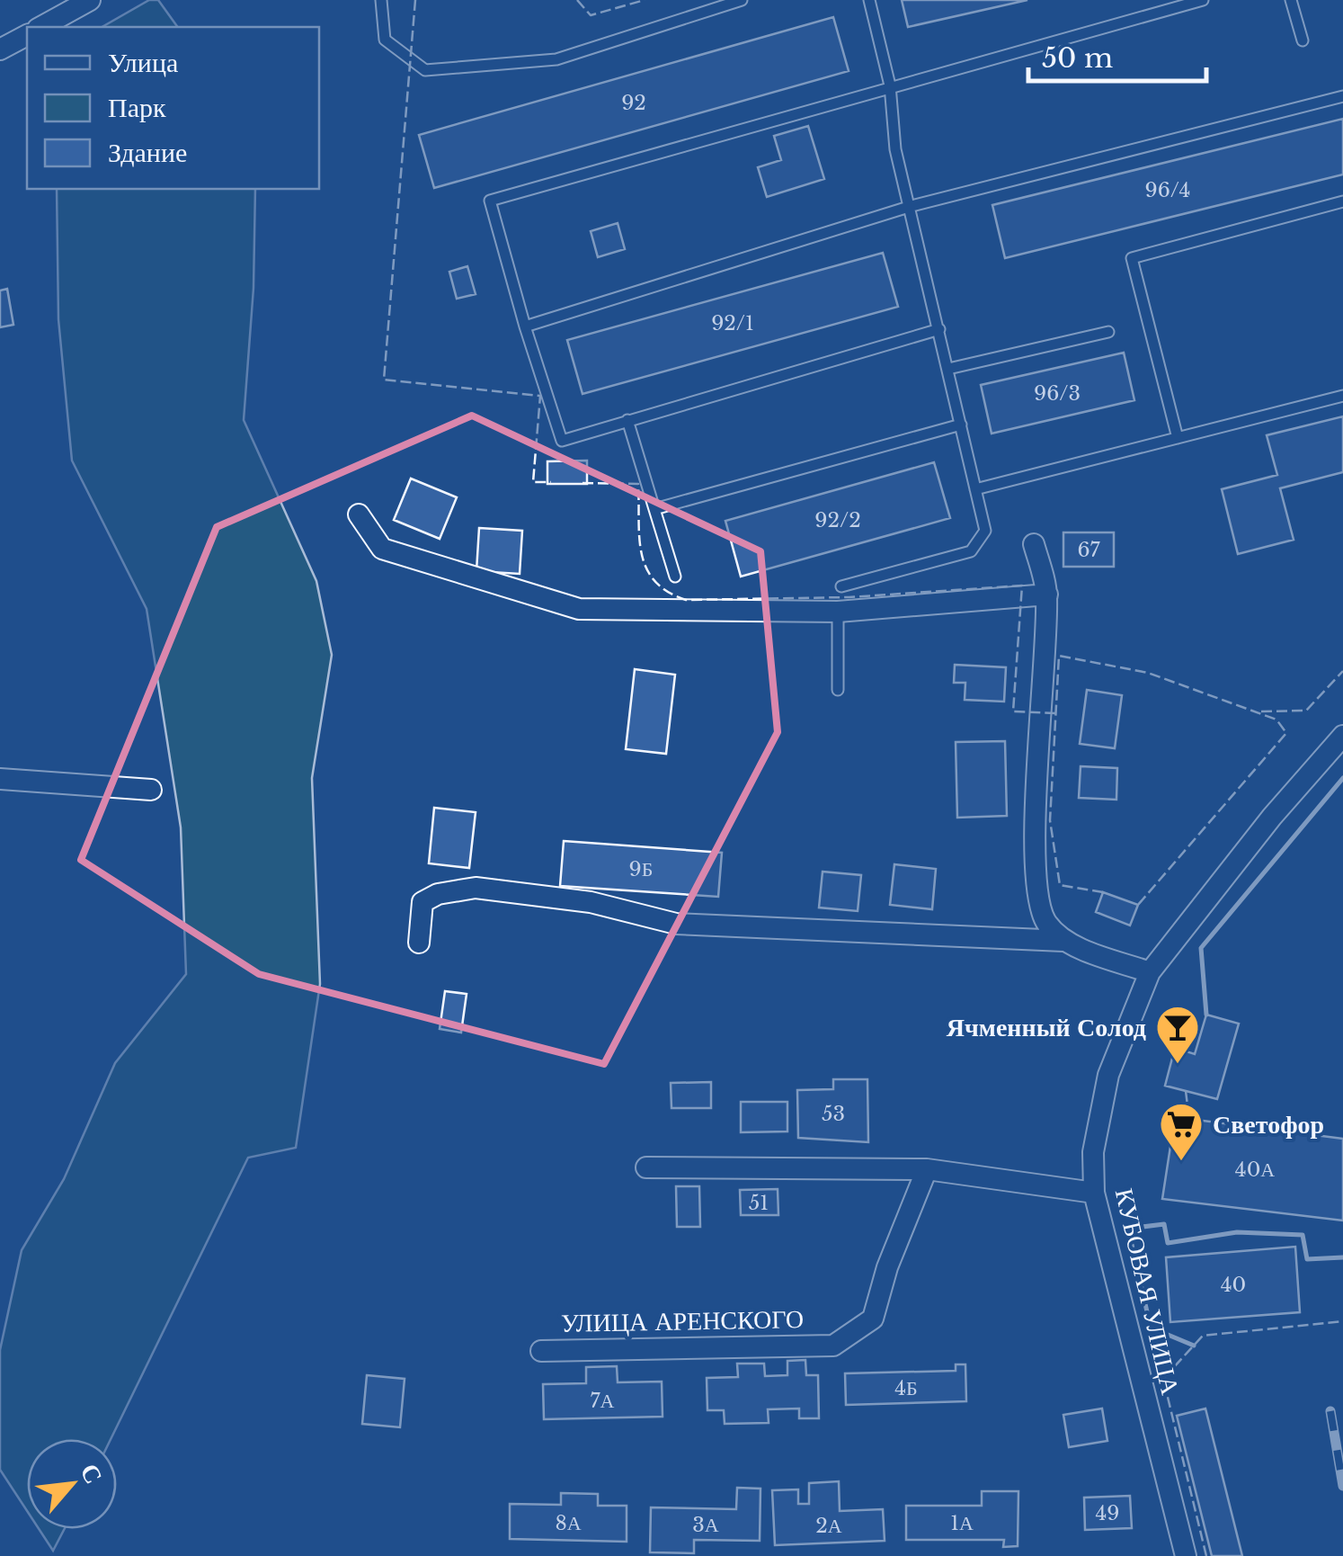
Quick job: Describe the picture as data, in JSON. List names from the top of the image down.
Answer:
{
  "streets": {
    "street": ["КУБОВАЯ УЛИЦА", "УЛИЦА АРЕНСКОГО"]
  },
  "places": {
    "bar": ["Ячменный Солод"],
    "supermarket": ["Светофор"]
  },
  "house_numbers": [
    "92",
    "96/4",
    "92/1",
    "96/3",
    "92/2",
    "67",
    "9Б",
    "53",
    "40А",
    "51",
    "40",
    "4Б",
    "7А",
    "49",
    "8А",
    "1А",
    "3А",
    "2А"
  ],
  "legend": ["Улица", "Парк", "Здание"],
  "scale_bar": "50 m",
  "north": "top right"
}
